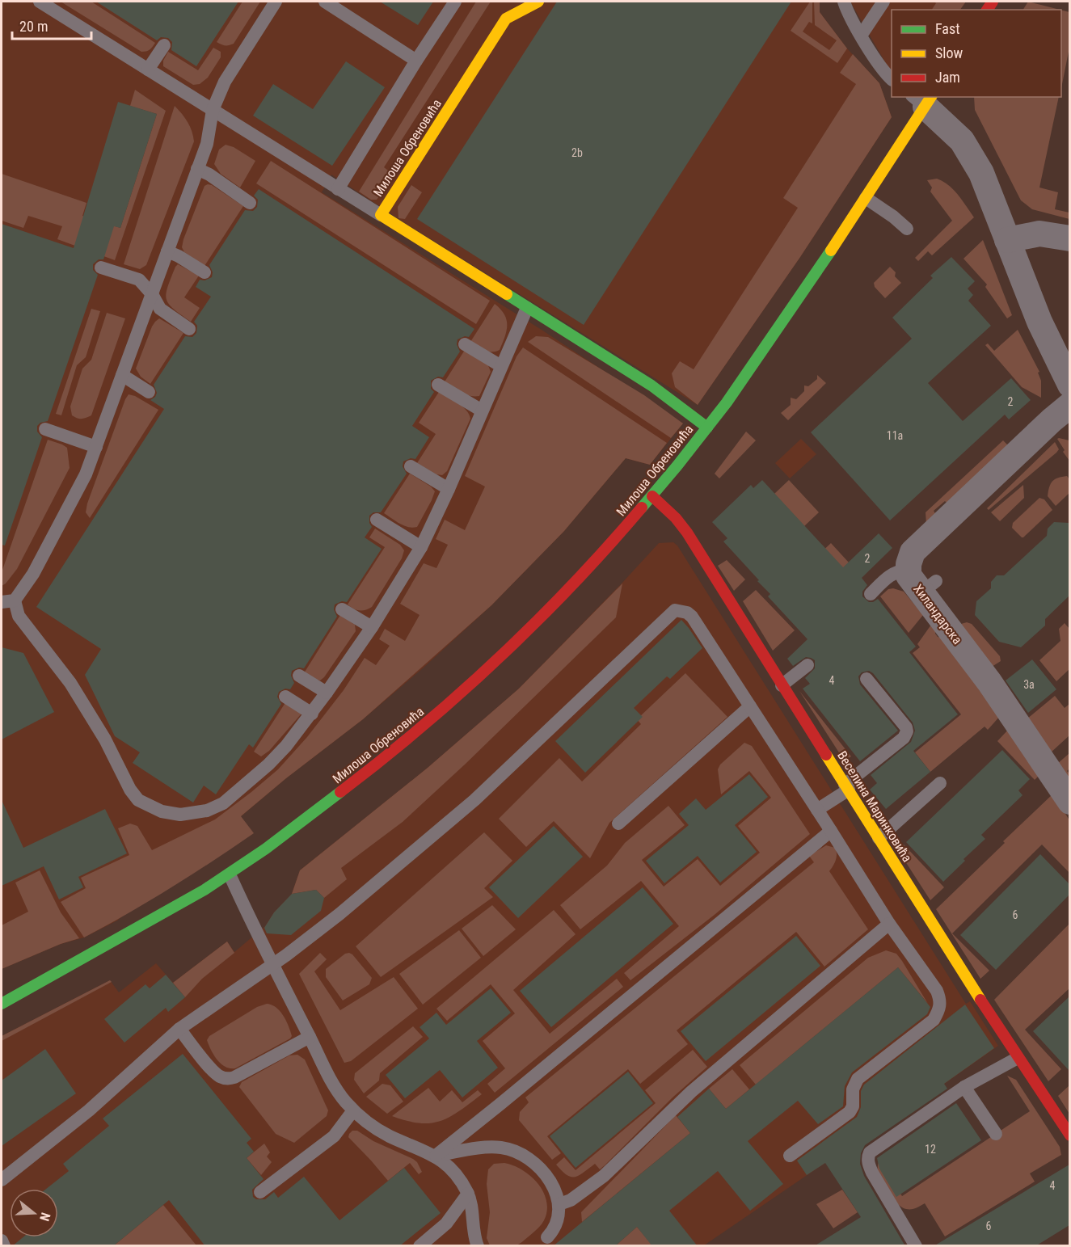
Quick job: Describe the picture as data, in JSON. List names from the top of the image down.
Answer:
{
  "streets": {
    "street": ["Милоша Обреновића", "Хиландарска", "Веселина Маринковића"]
  },
  "crossings": [
    ["Милоша Обреновића", "Веселина Маринковића"]
  ],
  "house_numbers": [
    "2b",
    "2",
    "11a",
    "2",
    "4",
    "3a",
    "6",
    "12",
    "4",
    "6"
  ],
  "legend": ["Fast", "Slow", "Jam"],
  "scale_bar": "20 m",
  "north": "right"
}
